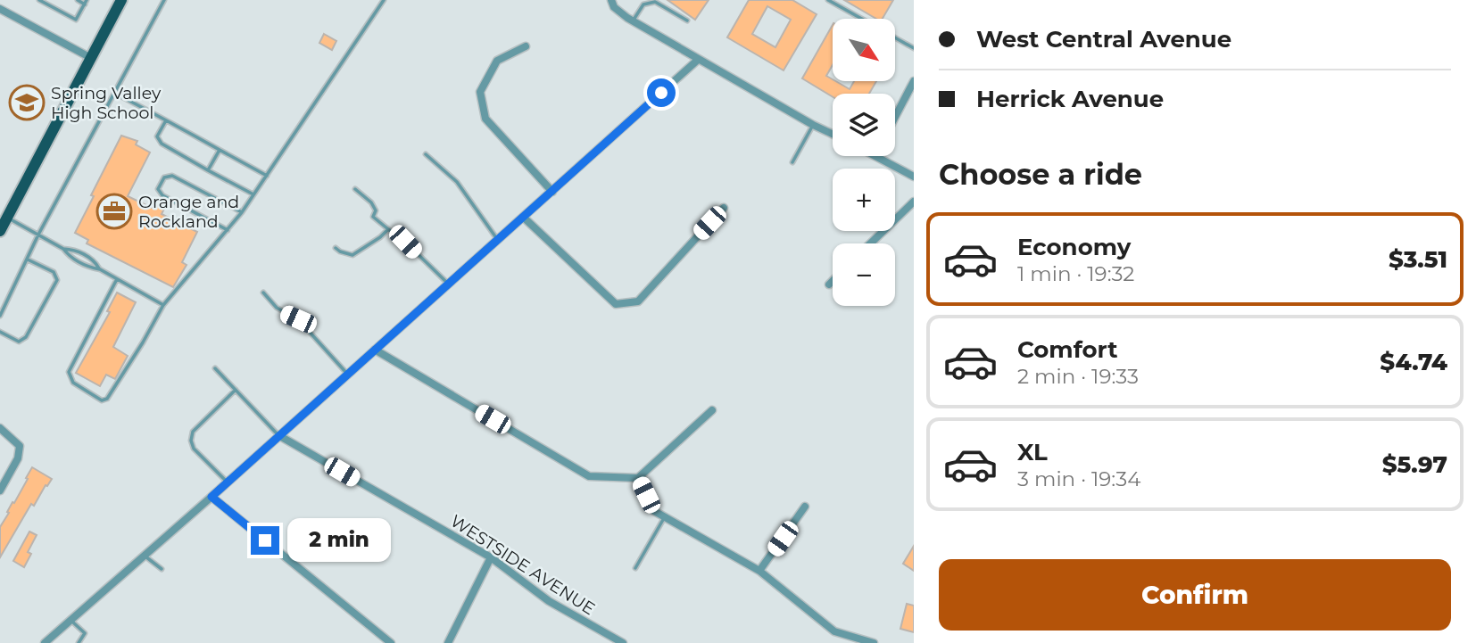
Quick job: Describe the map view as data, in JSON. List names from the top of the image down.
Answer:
{
  "streets": {
    "street": ["WESTSIDE AVENUE"]
  },
  "places": {
    "school or university": ["Spring Valley High School"],
    "office": ["Orange and Rockland"]
  },
  "north": "bottom right",
  "page": {
    "banner": ["West Central Avenue", "Herrick Avenue"],
    "map_buttons": ["+", "−"],
    "heading": "Choose a ride",
    "list": [
      {
        "name": "Economy",
        "note": "1 min · 19:32",
        "value": "$3.51"
      },
      {
        "name": "Comfort",
        "note": "2 min · 19:33",
        "value": "$4.74"
      },
      {
        "name": "XL",
        "note": "3 min · 19:34",
        "value": "$5.97"
      }
    ],
    "bubble": "2 min",
    "buttons": "Confirm"
  }
}
